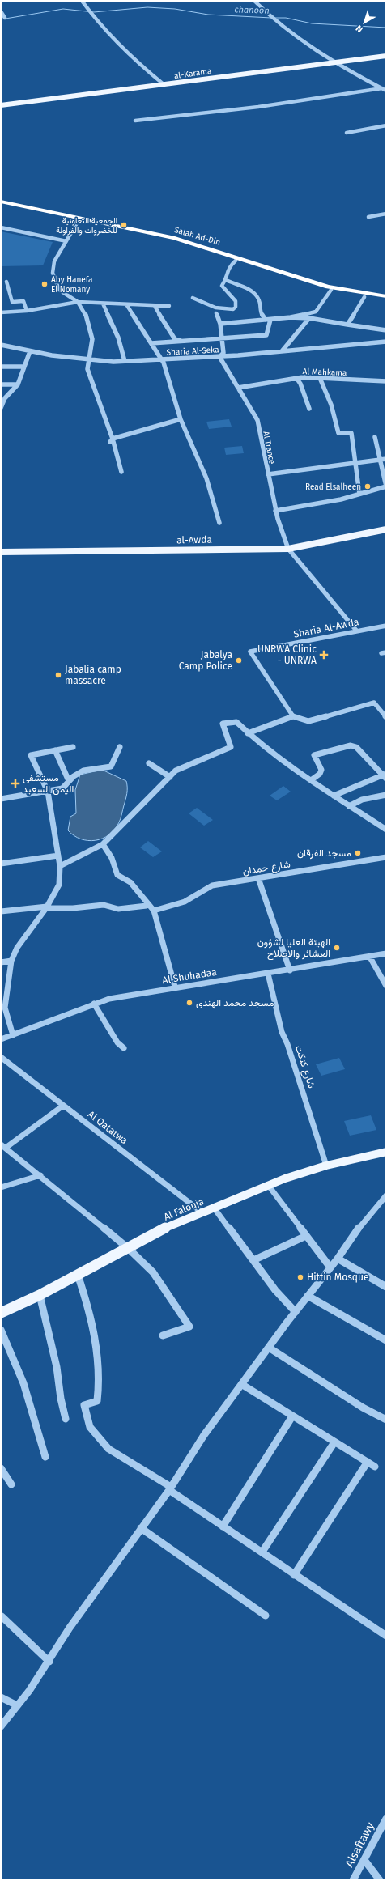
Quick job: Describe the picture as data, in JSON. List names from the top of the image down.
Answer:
{
  "streets": {
    "highway": ["Salah Ad-Din"],
    "main road": ["al-Karama", "al-Awda", "Al Falouja"],
    "street": [
      "Sharia Al-Seka",
      "Al Mahkama",
      "Al Trance",
      "Sharia Al-Awda",
      "شارع حمدان",
      "Al Shuhadaa",
      "شارع كتكت",
      "Al Qatatwa",
      "Alsaftawy"
    ]
  },
  "crossings": [
    ["Sharia Al-Seka", "Al Trance"],
    ["Al Trance", "al-Awda"],
    ["Al Trance", "Sharia Al-Awda"],
    ["Al Shuhadaa", "شارع كتكت"],
    ["شارع كتكت", "Al Falouja"],
    ["Al Qatatwa", "Al Falouja"]
  ],
  "water": ["chanoon"],
  "places": {
    "other": [
      "الجمعية التعاونية للخضروات والفراولة",
      "Aby Hanefa El Nomany",
      "Read Elsalheen",
      "Jabalya Camp Police",
      "Jabalia camp massacre",
      "مسجد الفرقان",
      "الهيئة العليا لشؤون العشائر والاصلاح",
      "مسجد محمد الهندى",
      "Hittin Mosque"
    ],
    "health": ["UNRWA Clinic - UNRWA", "مستشفى اليمن السعيد"]
  },
  "north": "bottom left"
}
